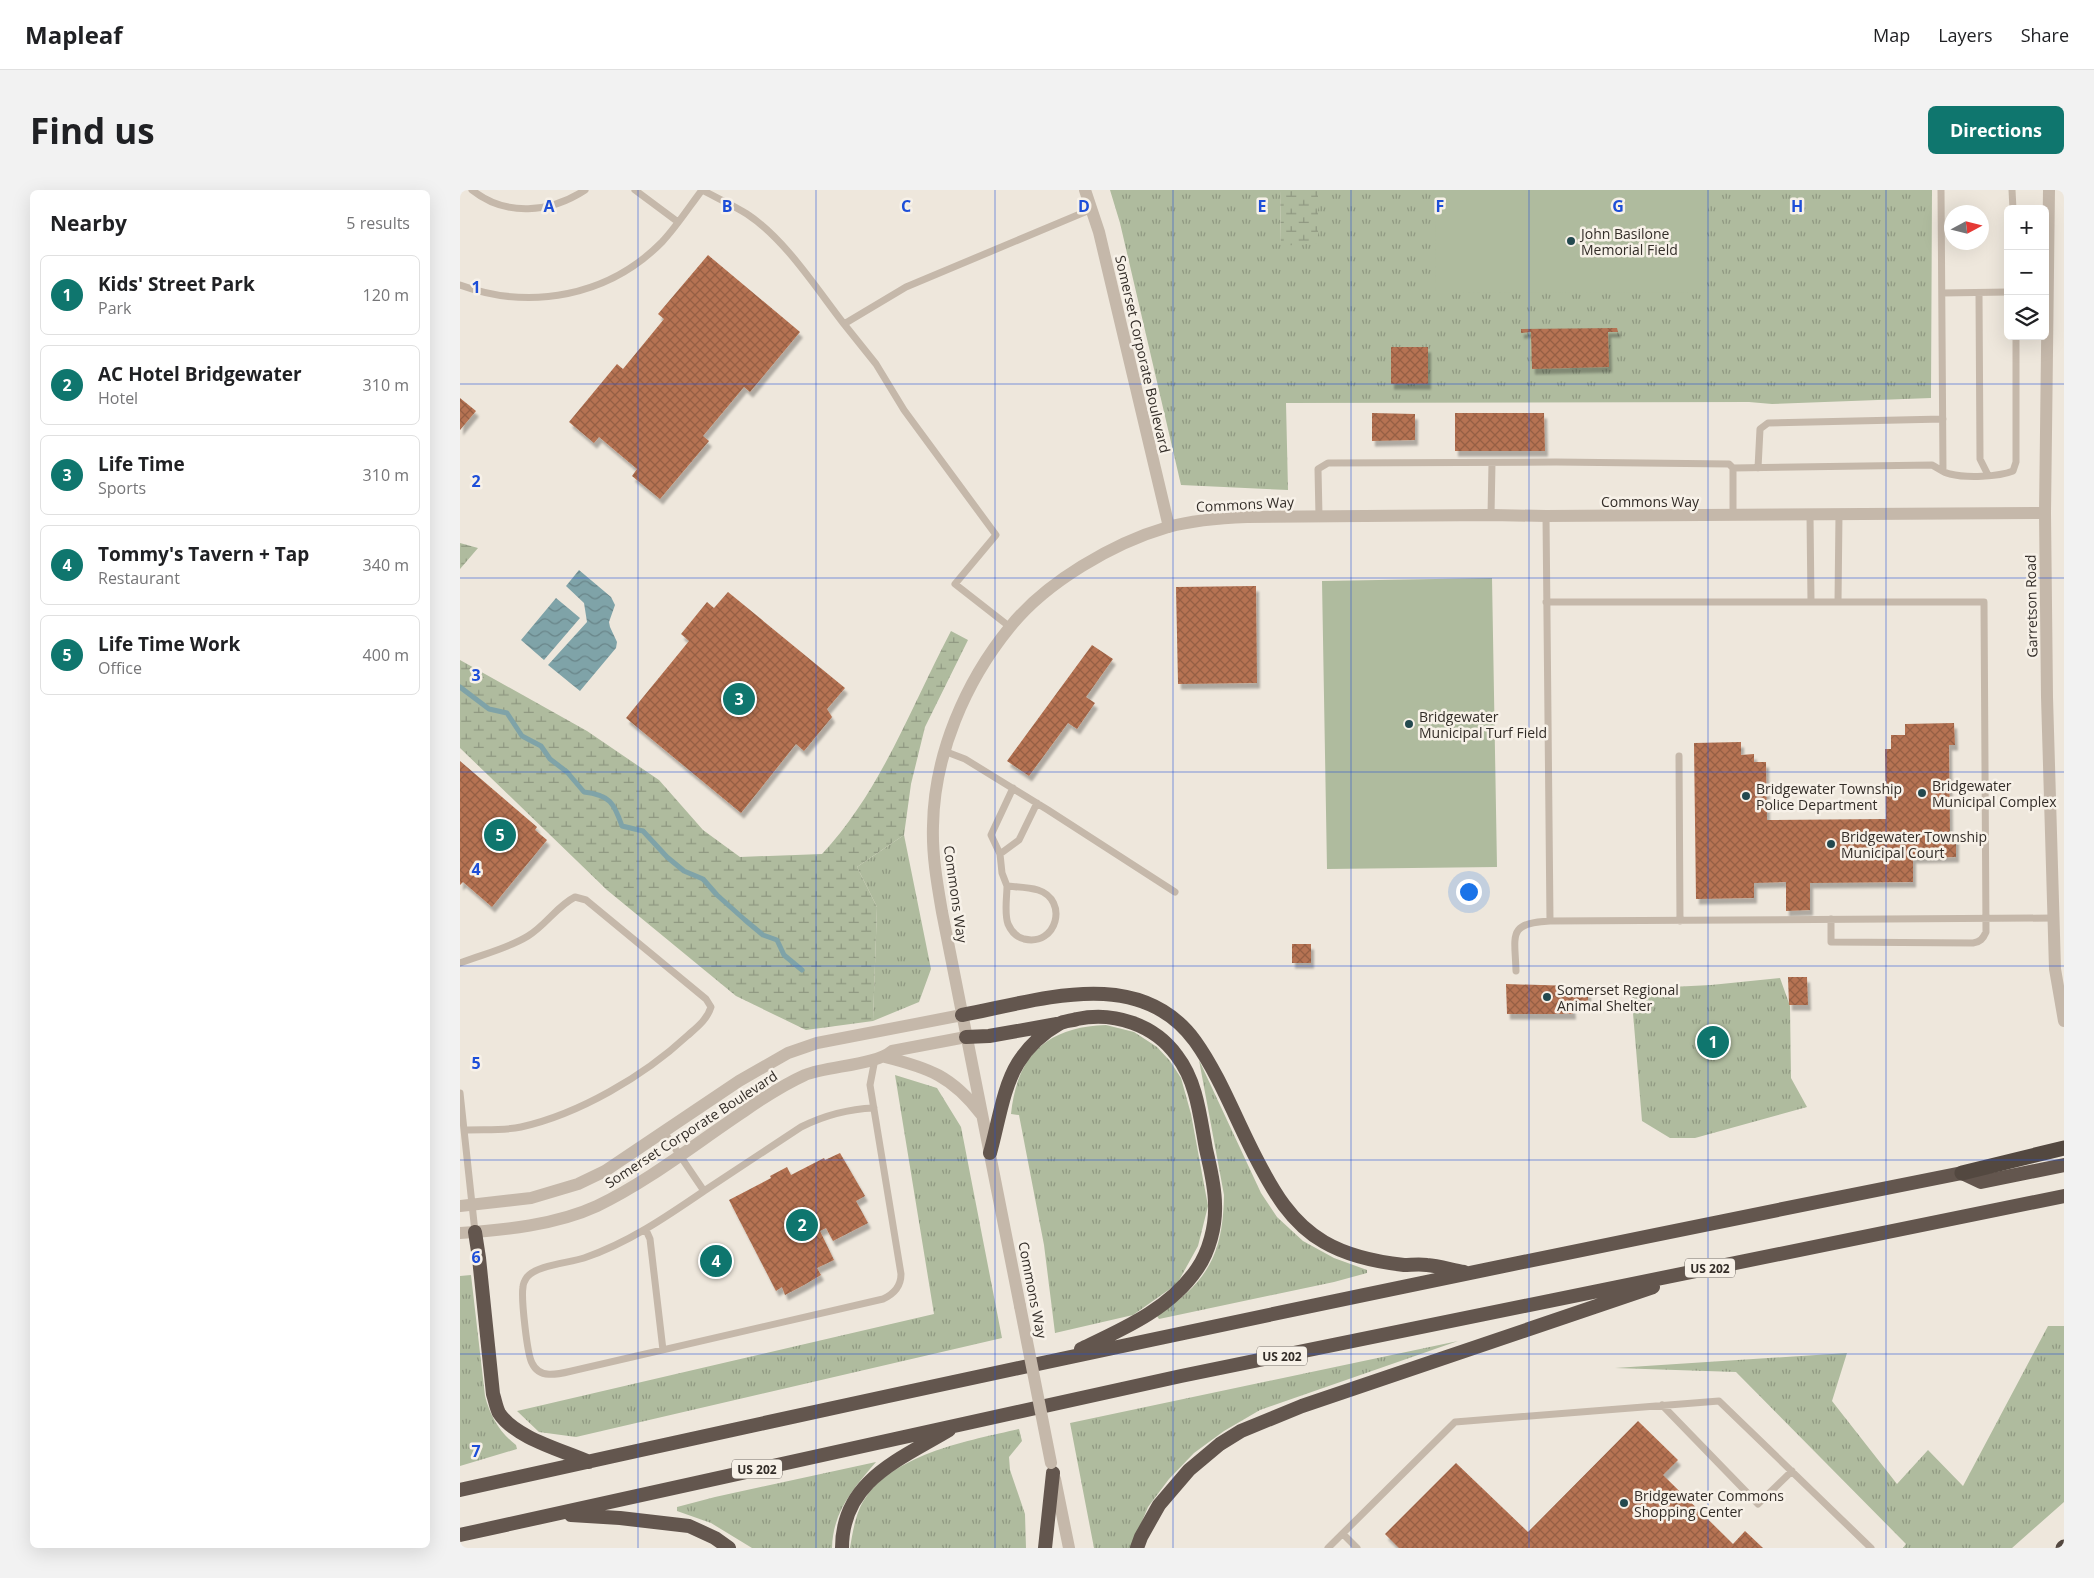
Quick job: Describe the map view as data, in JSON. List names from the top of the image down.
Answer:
{
  "streets": {
    "highway": ["US 202"],
    "street": ["Somerset Corporate Boulevard", "Commons Way", "Garretson Road"]
  },
  "crossings": [
    ["Somerset Corporate Boulevard", "Commons Way"],
    ["Commons Way", "Garretson Road"]
  ],
  "places": [
    "John Basilone Memorial Field",
    "Bridgewater Municipal Turf Field",
    "Bridgewater Municipal Complex",
    "Bridgewater Township Police Department",
    "Bridgewater Township Municipal Court",
    "Somerset Regional Animal Shelter",
    "Bridgewater Commons Shopping Center"
  ],
  "north": "right",
  "page": {
    "header": "Mapleaf",
    "nav": ["Map", "Layers", "Share"],
    "buttons": "Directions",
    "title": "Find us",
    "heading": ["Nearby", "5 results"],
    "map_buttons": ["+", "−"],
    "list": [
      {
        "mark": "1",
        "name": "Kids' Street Park",
        "note": "Park",
        "value": "120 m"
      },
      {
        "mark": "2",
        "name": "AC Hotel Bridgewater",
        "note": "Hotel",
        "value": "310 m"
      },
      {
        "mark": "3",
        "name": "Life Time",
        "note": "Sports",
        "value": "310 m"
      },
      {
        "mark": "4",
        "name": "Tommy's Tavern + Tap",
        "note": "Restaurant",
        "value": "340 m"
      },
      {
        "mark": "5",
        "name": "Life Time Work",
        "note": "Office",
        "value": "400 m"
      }
    ],
    "pins": [
      "3",
      "5",
      "1",
      "2",
      "4"
    ]
  },
  "grid": {
    "columns": [
      "A",
      "B",
      "C",
      "D",
      "E",
      "F",
      "G",
      "H"
    ],
    "rows": [
      "1",
      "2",
      "3",
      "4",
      "5",
      "6",
      "7"
    ]
  }
}
